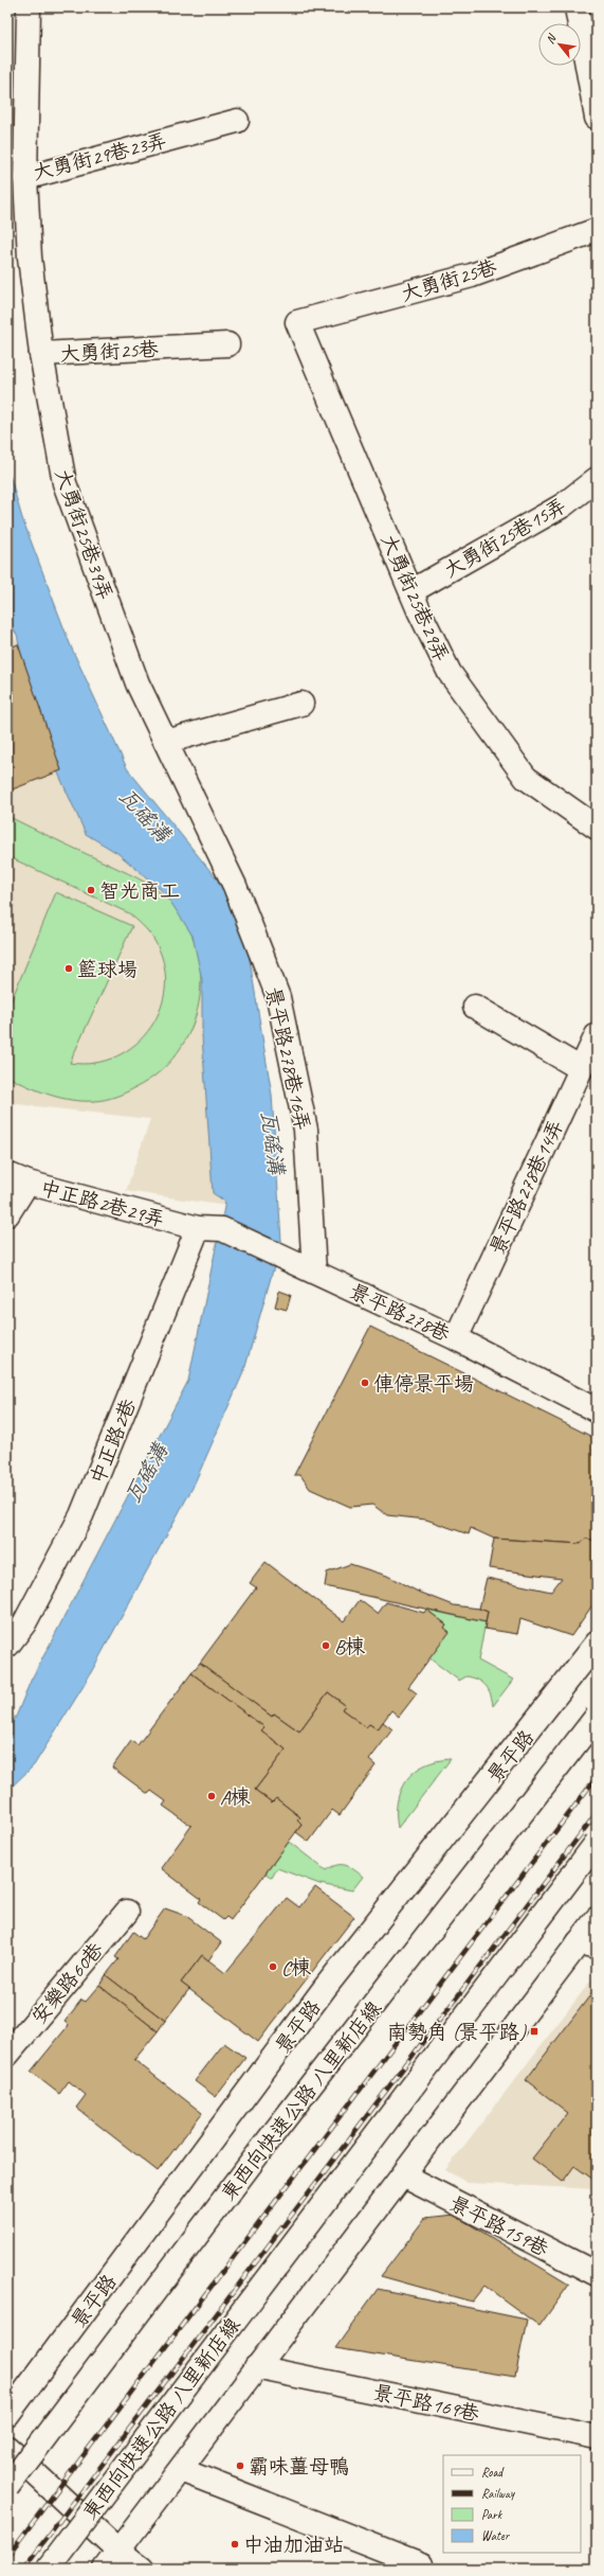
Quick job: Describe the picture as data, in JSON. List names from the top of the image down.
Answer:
{
  "streets": {
    "main road": [
      "大勇街29巷23弄",
      "大勇街25巷",
      "大勇街25巷39弄",
      "大勇街25巷15弄",
      "大勇街25巷29弄",
      "景平路278巷16弄",
      "景平路278巷14弄",
      "中正路2巷29弄",
      "景平路278巷",
      "中正路2巷",
      "景平路",
      "安樂路60巷",
      "東西向快速公路 八里新店線",
      "景平路159巷",
      "景平路169巷"
    ]
  },
  "crossings": [
    ["大勇街29巷23弄", "大勇街25巷39弄"],
    ["大勇街25巷", "大勇街25巷39弄"],
    ["大勇街25巷", "大勇街25巷29弄"],
    ["大勇街25巷39弄", "景平路278巷16弄"],
    ["大勇街25巷15弄", "大勇街25巷29弄"],
    ["景平路278巷16弄", "景平路278巷"],
    ["景平路278巷14弄", "景平路278巷"],
    ["中正路2巷29弄", "景平路278巷"],
    ["中正路2巷29弄", "中正路2巷"],
    ["景平路278巷", "中正路2巷"]
  ],
  "water": ["瓦磘溝"],
  "places": {
    "other": [
      "智光商工",
      "籃球場",
      "俥停景平場",
      "B棟",
      "A棟",
      "C棟",
      "霸味薑母鴨",
      "中油加油站"
    ],
    "transit": ["南勢角 (景平路)"]
  },
  "legend": [
    "Road",
    "Railway",
    "Park",
    "Water"
  ],
  "north": "top left"
}
